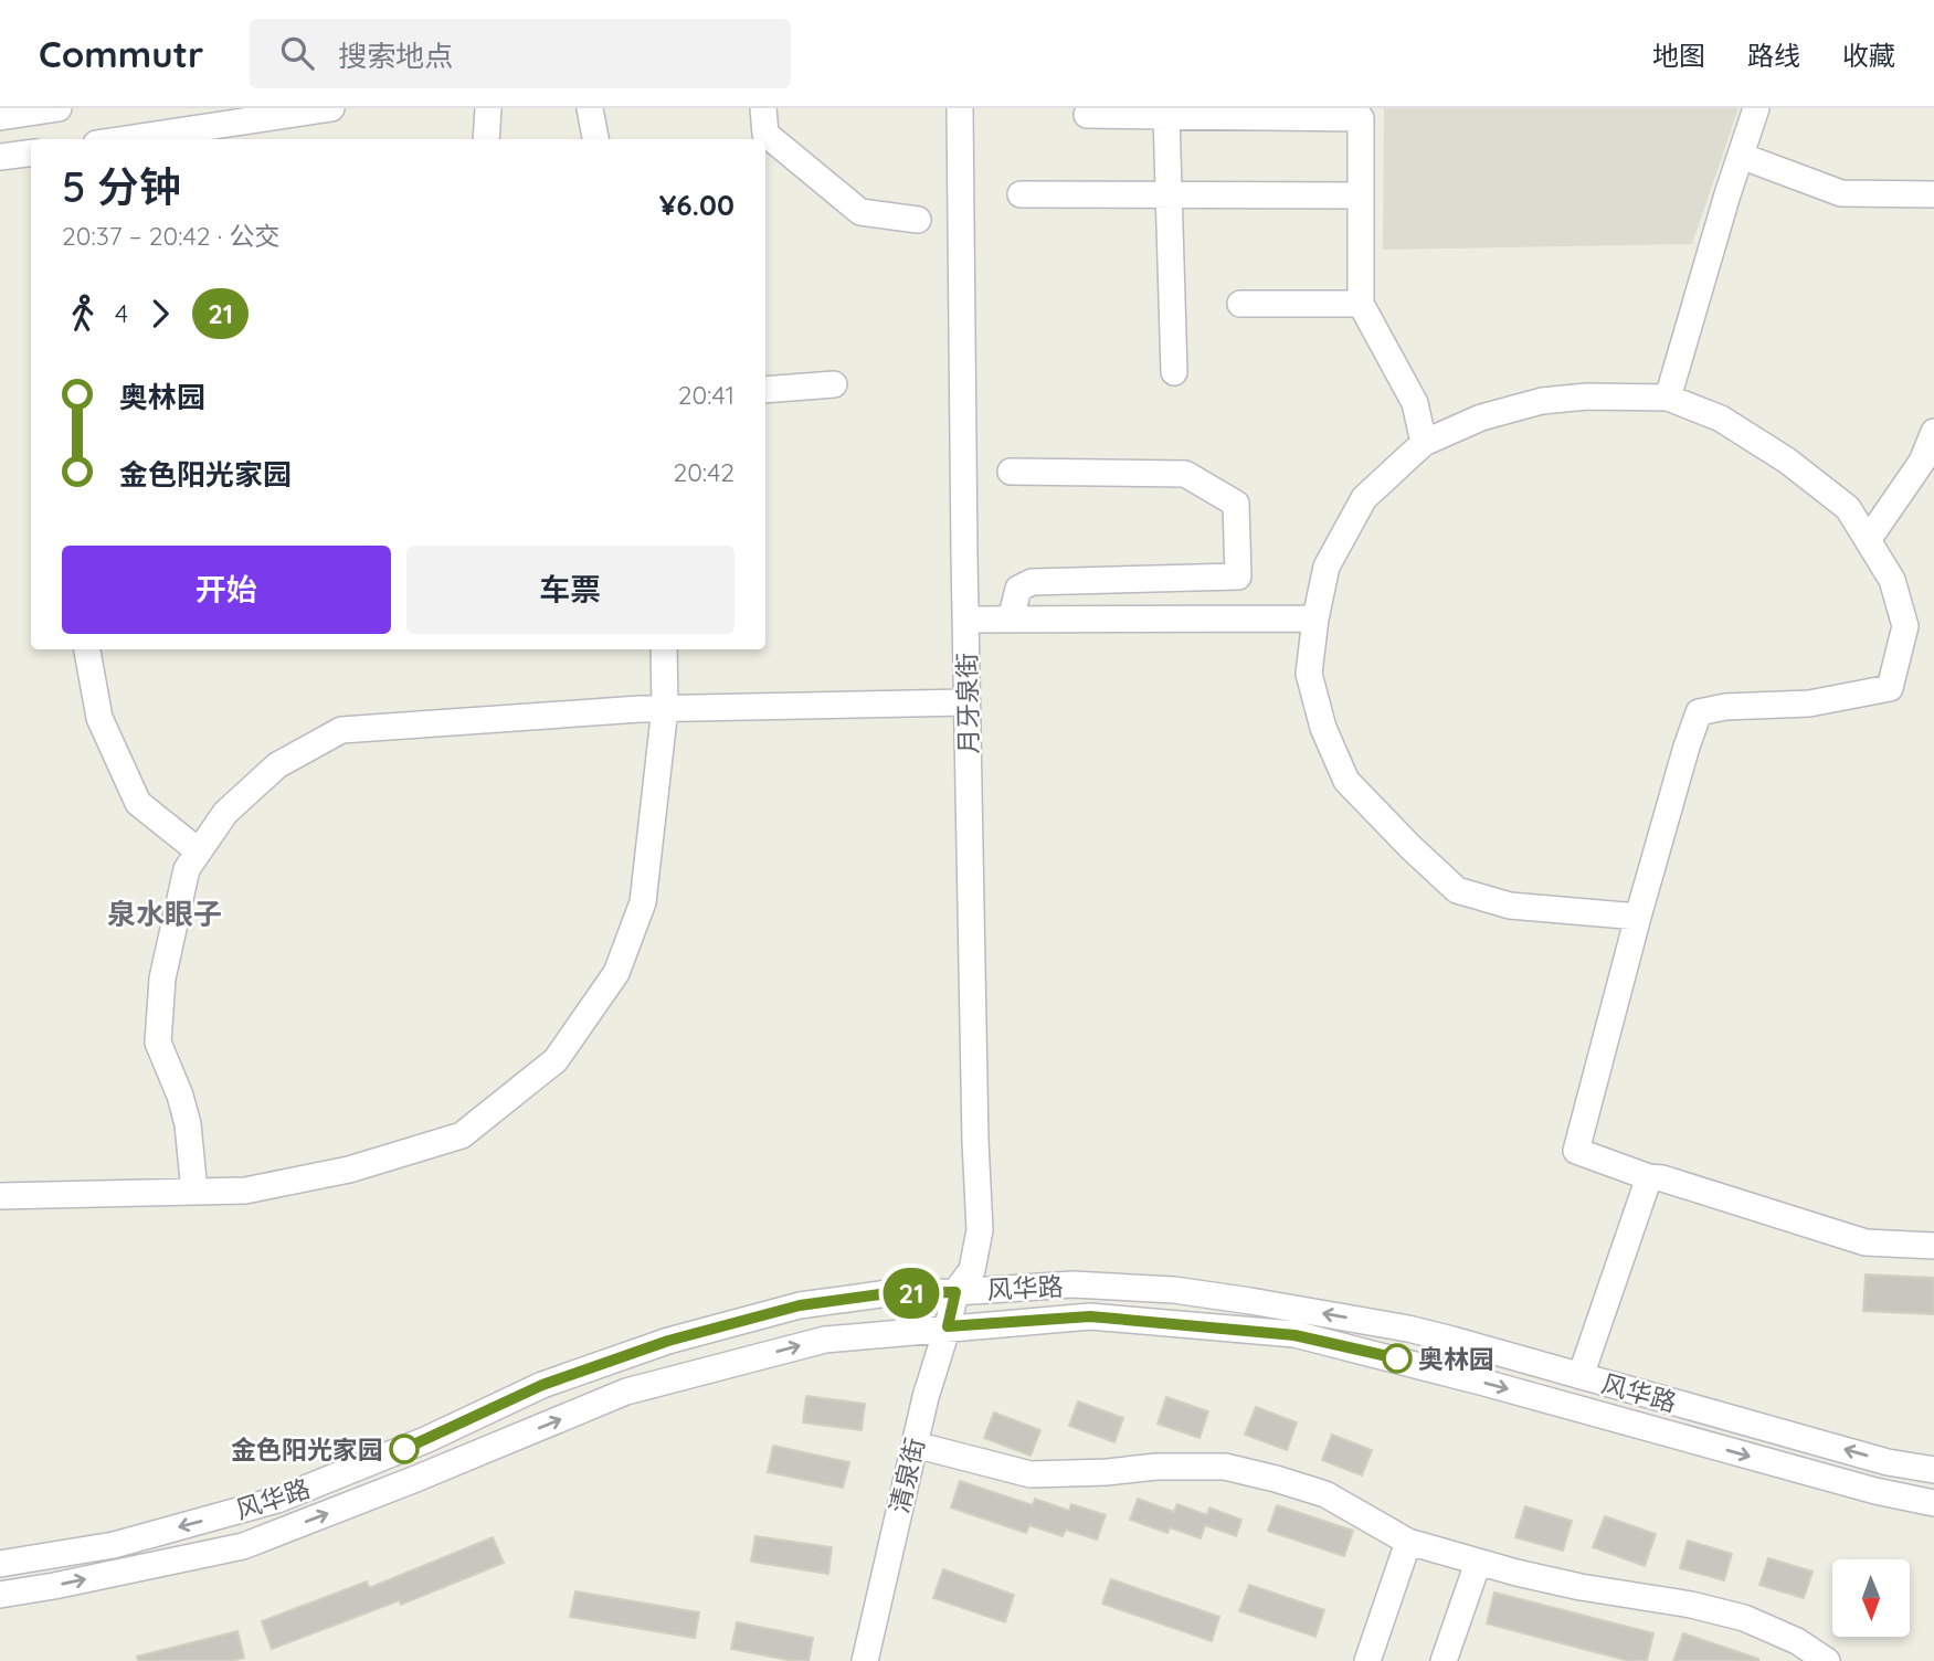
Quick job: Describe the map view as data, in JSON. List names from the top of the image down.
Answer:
{
  "streets": {
    "street": ["月牙泉街", "风华路", "清泉街"]
  },
  "crossings": [
    ["月牙泉街", "风华路"],
    ["月牙泉街", "清泉街"],
    ["风华路", "清泉街"]
  ],
  "districts": ["泉水眼子"],
  "places": ["奥林园", "金色阳光家园"],
  "lines": ["bus line 21"],
  "north": "bottom",
  "page": {
    "header": "Commutr",
    "search": "搜索地点",
    "nav": ["地图", "路线", "收藏"],
    "on_map": "21",
    "heading": ["5 分钟", "20:37 – 20:42 · 公交", "¥6.00"],
    "legs": ["4", "21"],
    "list": [
      {
        "name": "奥林园",
        "value": "20:41"
      },
      {
        "name": "金色阳光家园",
        "value": "20:42"
      }
    ],
    "buttons": ["开始", "车票"]
  }
}
